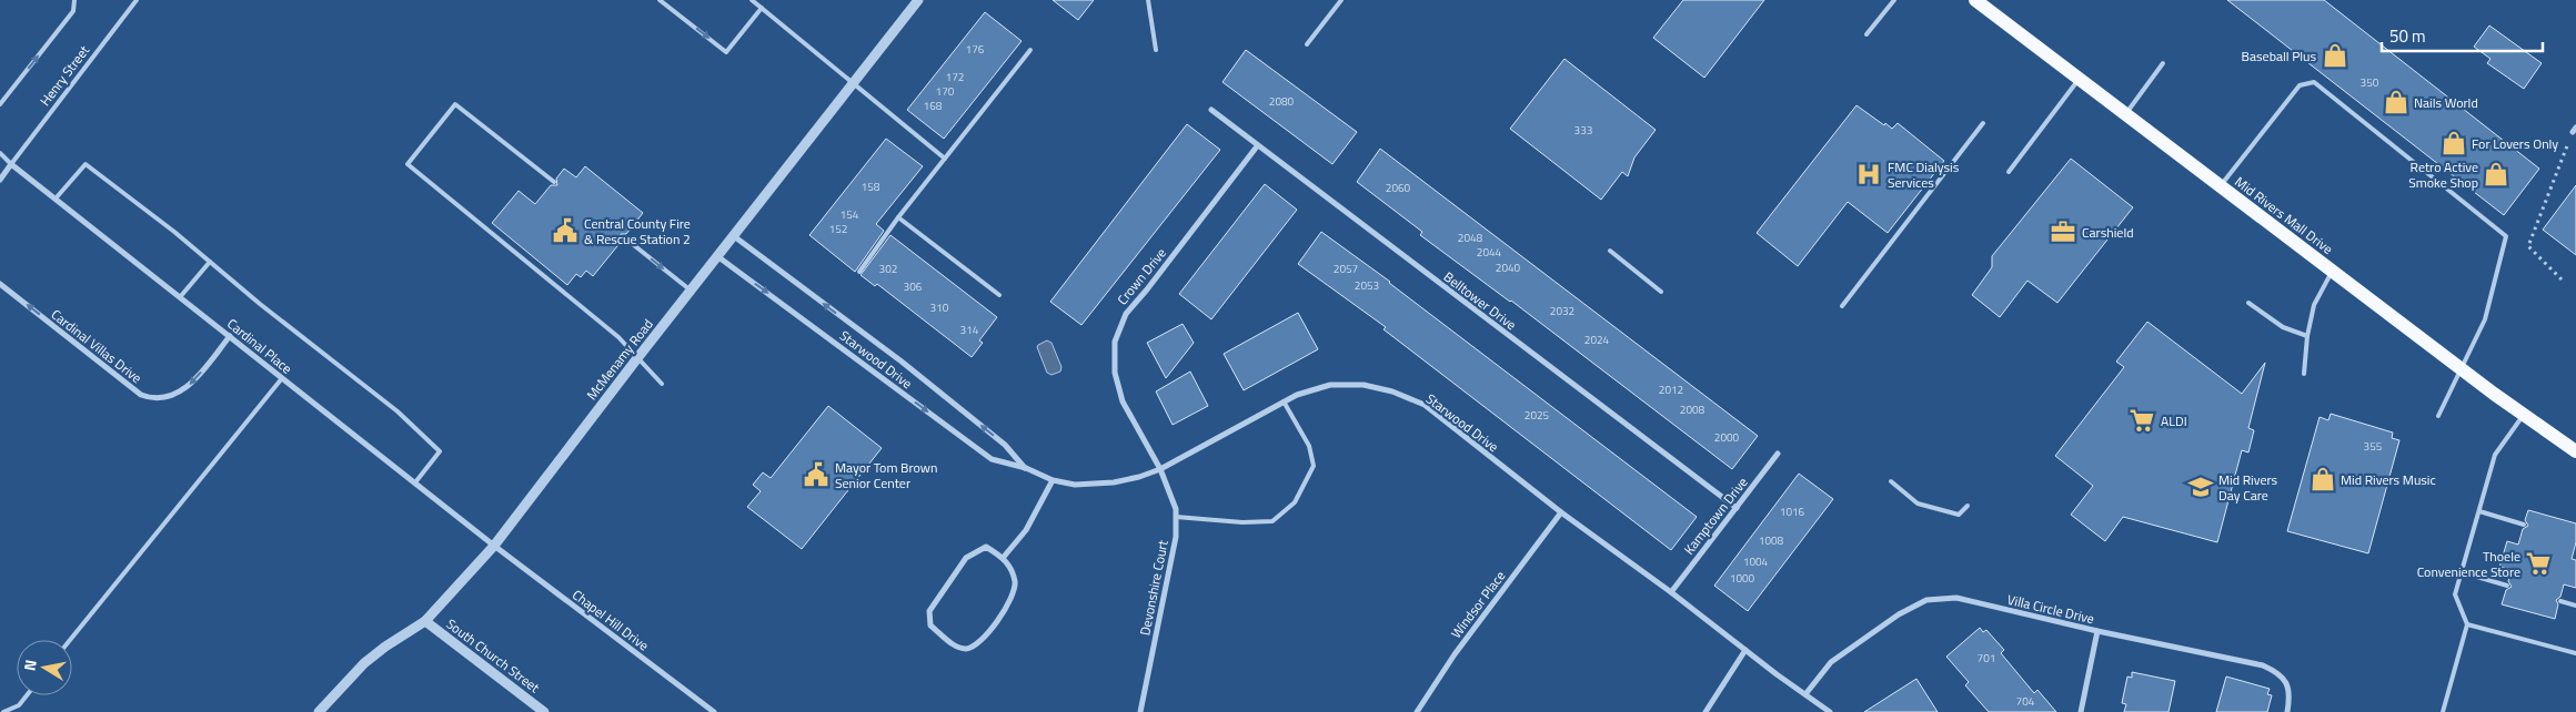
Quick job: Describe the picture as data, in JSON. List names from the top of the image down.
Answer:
{
  "streets": {
    "main road": ["Mid Rivers Mall Drive"],
    "street": [
      "Crown Drive",
      "Belltower Drive",
      "Cardinal Villas Drive",
      "Cardinal Place",
      "McMenamy Road",
      "Starwood Drive",
      "Kamptown Drive",
      "Devonshire Court",
      "Windsor Place",
      "Villa Circle Drive",
      "Chapel Hill Drive",
      "South Church Street"
    ],
    "lane": ["Henry Street"]
  },
  "crossings": [
    ["Henry Street", "Cardinal Place"],
    ["Crown Drive", "Belltower Drive"],
    ["Crown Drive", "Starwood Drive"],
    ["Crown Drive", "Devonshire Court"],
    ["Belltower Drive", "Kamptown Drive"],
    ["Cardinal Villas Drive", "Cardinal Place"],
    ["Cardinal Place", "McMenamy Road"],
    ["Cardinal Place", "Chapel Hill Drive"],
    ["McMenamy Road", "Starwood Drive"],
    ["McMenamy Road", "Chapel Hill Drive"],
    ["McMenamy Road", "South Church Street"],
    ["Starwood Drive", "Kamptown Drive"],
    ["Starwood Drive", "Devonshire Court"],
    ["Starwood Drive", "Windsor Place"],
    ["Starwood Drive", "Villa Circle Drive"]
  ],
  "one_way": ["Cardinal Villas Drive"],
  "places": {
    "shop": [
      "Baseball Plus",
      "Nails World",
      "For Lovers Only",
      "Retro Active Smoke Shop",
      "Mid Rivers Music"
    ],
    "hospital": ["FMC Dialysis Services"],
    "public building": ["Central County Fire & Rescue Station 2", "Mayor Tom Brown Senior Center"],
    "office": ["Carshield"],
    "supermarket": ["ALDI", "Thoele Convenience Store"],
    "school or university": ["Mid Rivers Day Care"]
  },
  "house_numbers": [
    "176",
    "172",
    "350",
    "170",
    "2080",
    "168",
    "333",
    "158",
    "2060",
    "154",
    "152",
    "2048",
    "2044",
    "2040",
    "302",
    "2057",
    "2053",
    "306",
    "310",
    "2032",
    "314",
    "2024",
    "2012",
    "2008",
    "2025",
    "2000",
    "355",
    "1016",
    "1008",
    "1004",
    "1000",
    "701",
    "704"
  ],
  "scale_bar": "50 m",
  "north": "left"
}
